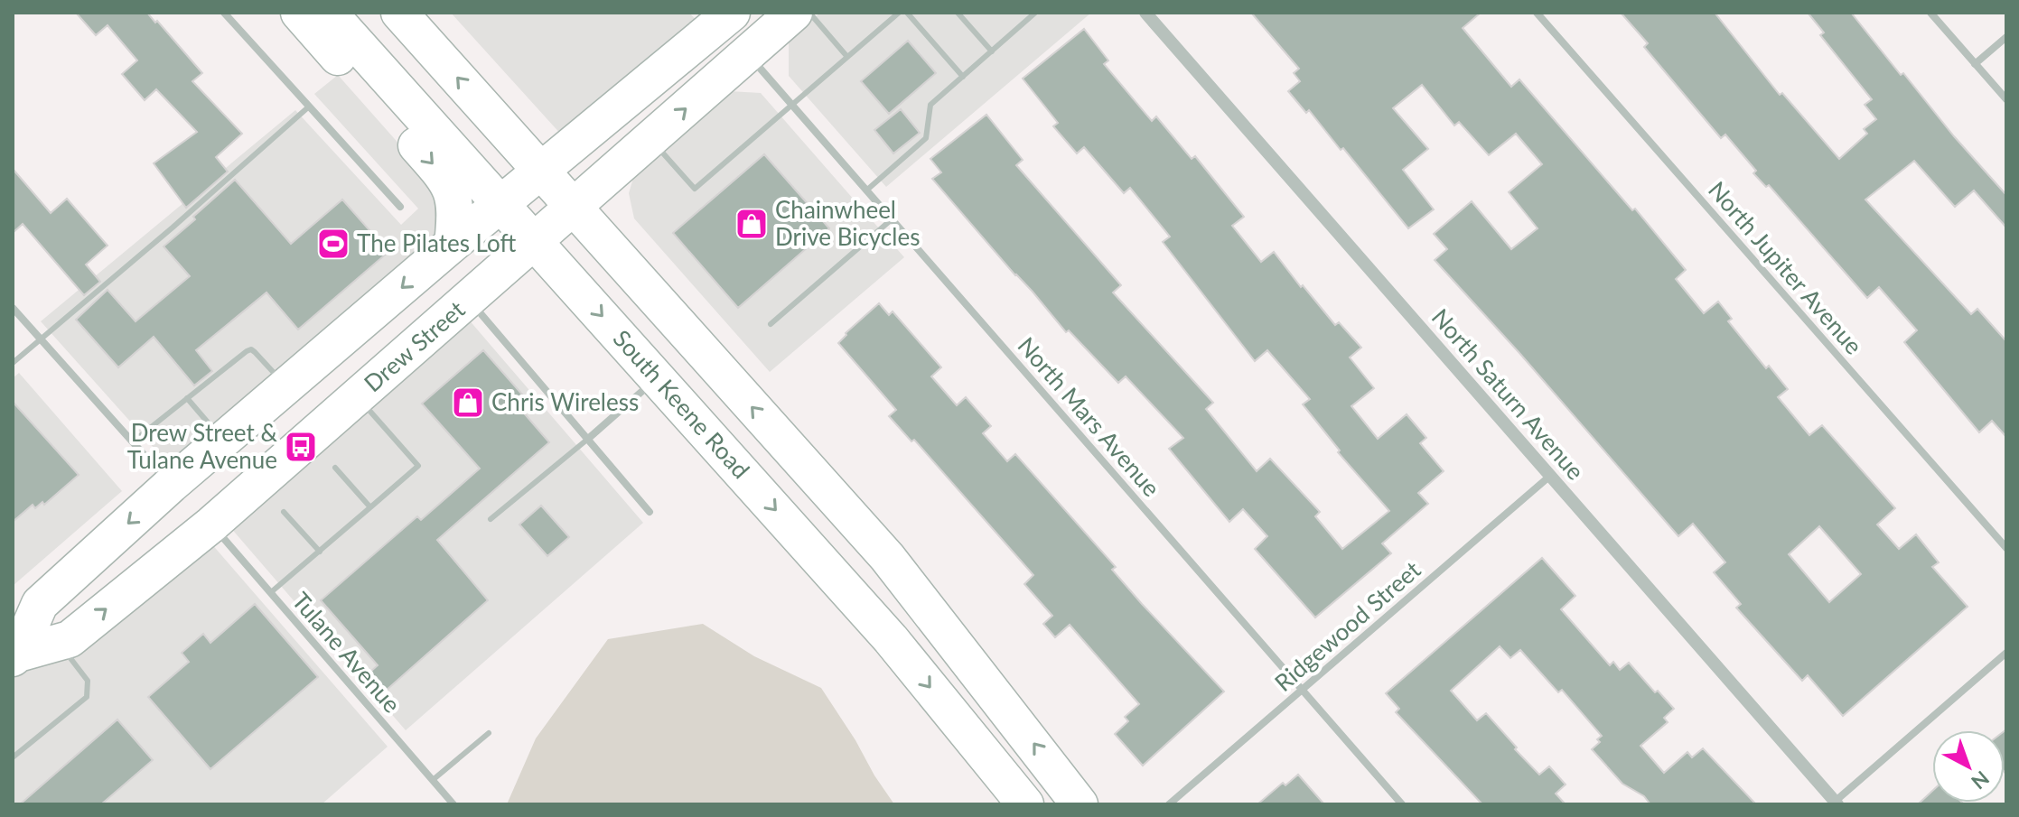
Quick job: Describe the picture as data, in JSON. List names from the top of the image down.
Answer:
{
  "streets": {
    "main road": ["Drew Street", "South Keene Road"],
    "street": [
      "North Jupiter Avenue",
      "North Saturn Avenue",
      "North Mars Avenue",
      "Ridgewood Street",
      "Tulane Avenue"
    ]
  },
  "crossings": [
    ["Drew Street", "South Keene Road"],
    ["Drew Street", "North Mars Avenue"],
    ["Drew Street", "Tulane Avenue"],
    ["North Saturn Avenue", "Ridgewood Street"],
    ["North Mars Avenue", "Ridgewood Street"]
  ],
  "places": {
    "shop": ["Chainwheel Drive Bicycles", "Chris Wireless"],
    "sports": ["The Pilates Loft"],
    "bus stop": ["Drew Street & Tulane Avenue"]
  },
  "north": "bottom right"
}
